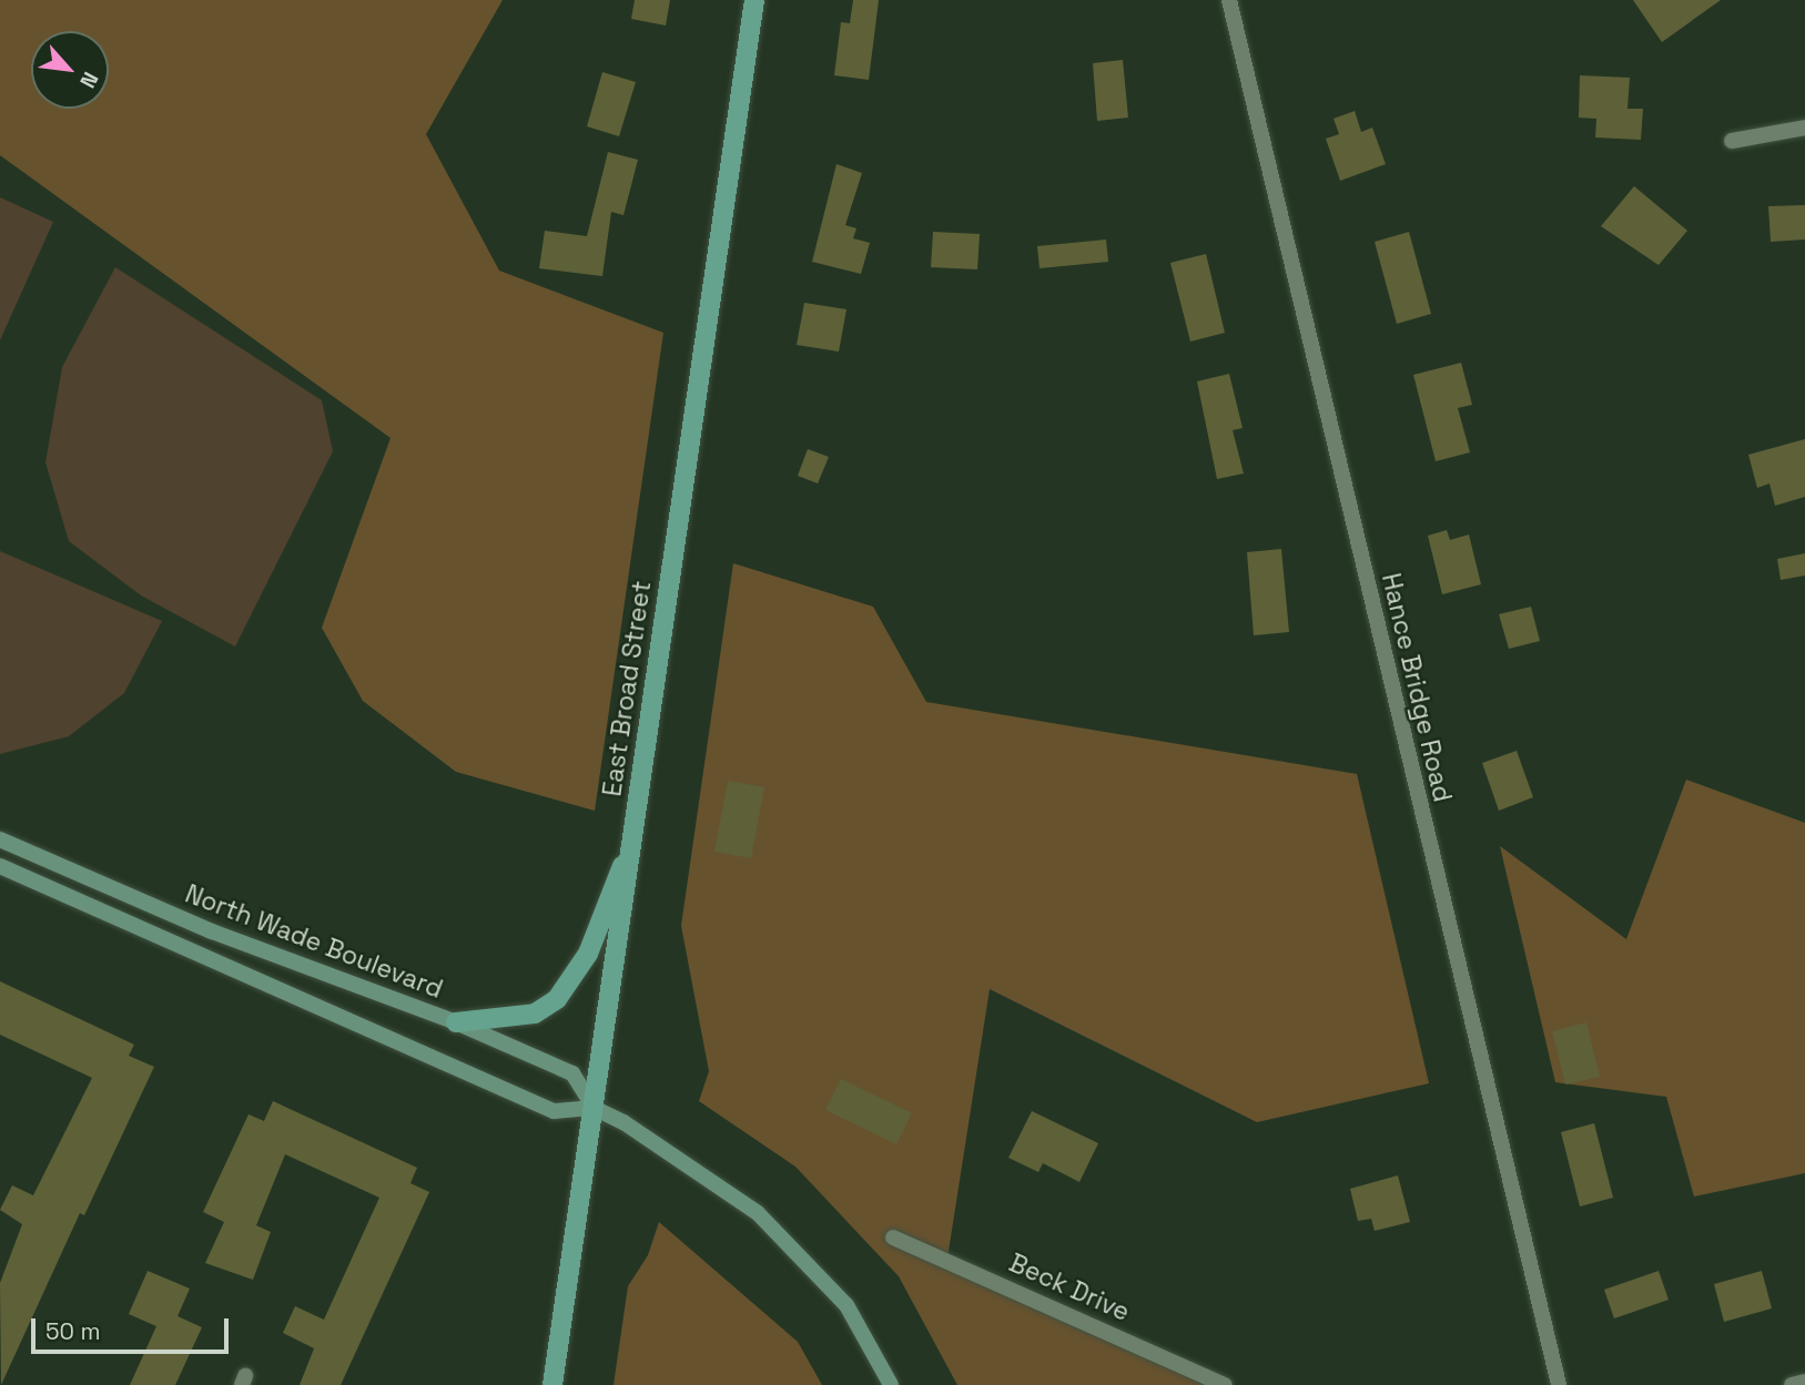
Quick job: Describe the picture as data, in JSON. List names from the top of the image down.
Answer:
{
  "streets": {
    "main road": ["East Broad Street", "North Wade Boulevard"],
    "street": ["Hance Bridge Road", "Beck Drive"]
  },
  "crossings": [
    ["East Broad Street", "North Wade Boulevard"]
  ],
  "scale_bar": "50 m",
  "north": "bottom right"
}
